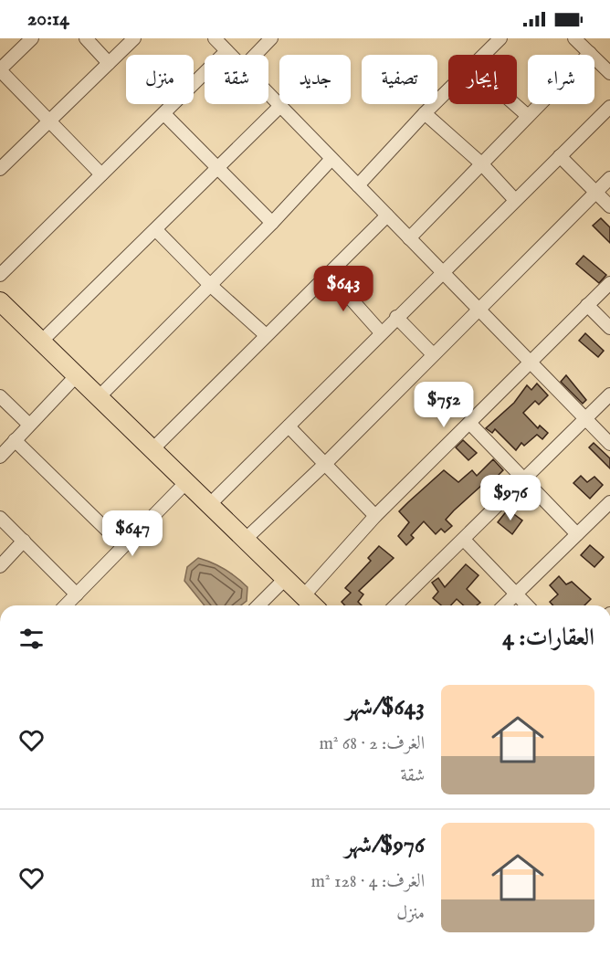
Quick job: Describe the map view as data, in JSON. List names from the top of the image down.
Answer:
{
  "page": {
    "status": "20:14",
    "chip": [
      "شراء",
      "إيجار",
      "تصفية",
      "جديد",
      "شقة",
      "منزل"
    ],
    "price": [
      "$643",
      "$752",
      "$976",
      "$647"
    ],
    "heading": "العقارات: 4",
    "list": [
      {
        "name": "$643/شهر",
        "note": "الغرف: 2 · 68 m² · شقة"
      },
      {
        "name": "$976/شهر",
        "note": "الغرف: 4 · 128 m² · منزل"
      }
    ]
  }
}
